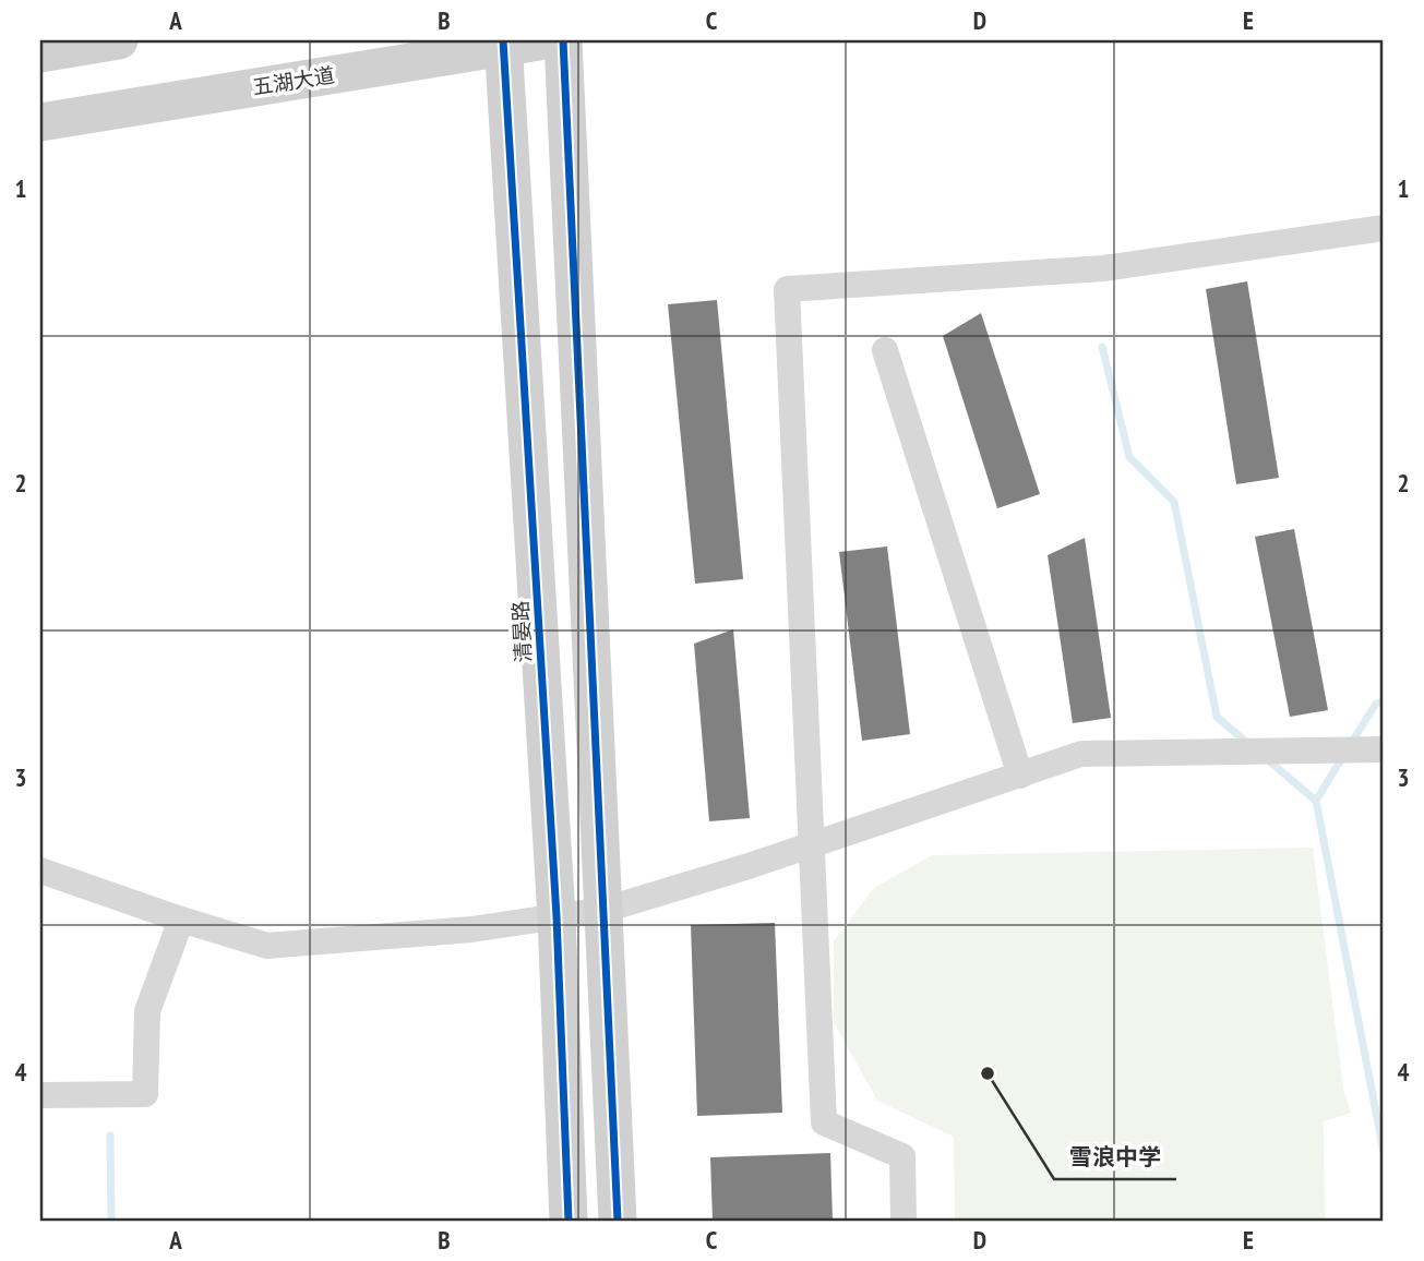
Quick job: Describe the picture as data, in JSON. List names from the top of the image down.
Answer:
{
  "streets": {
    "street": ["五湖大道", "清晏路"]
  },
  "crossings": [
    ["五湖大道", "清晏路"]
  ],
  "places": ["雪浪中学"],
  "grid": {
    "columns": [
      "A",
      "B",
      "C",
      "D",
      "E"
    ],
    "rows": [
      "1",
      "2",
      "3",
      "4"
    ]
  }
}
